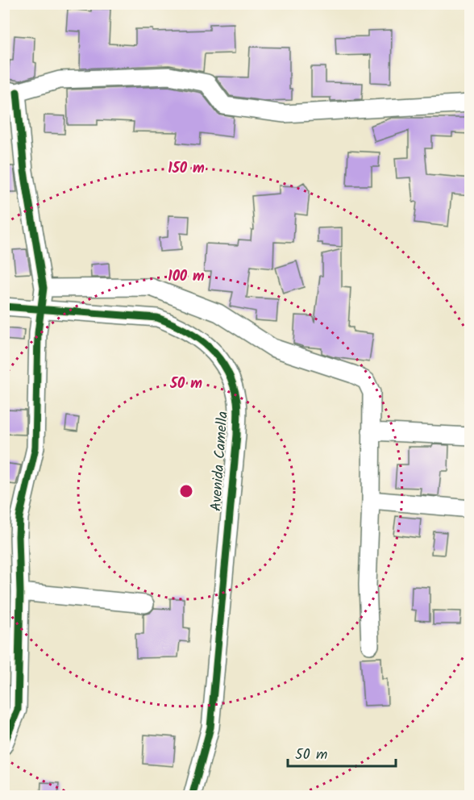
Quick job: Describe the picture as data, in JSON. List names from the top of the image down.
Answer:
{
  "streets": {
    "street": ["Avenida Camella"]
  },
  "scale_bar": "50 m",
  "rings": ["150 m", "100 m", "50 m"]
}
